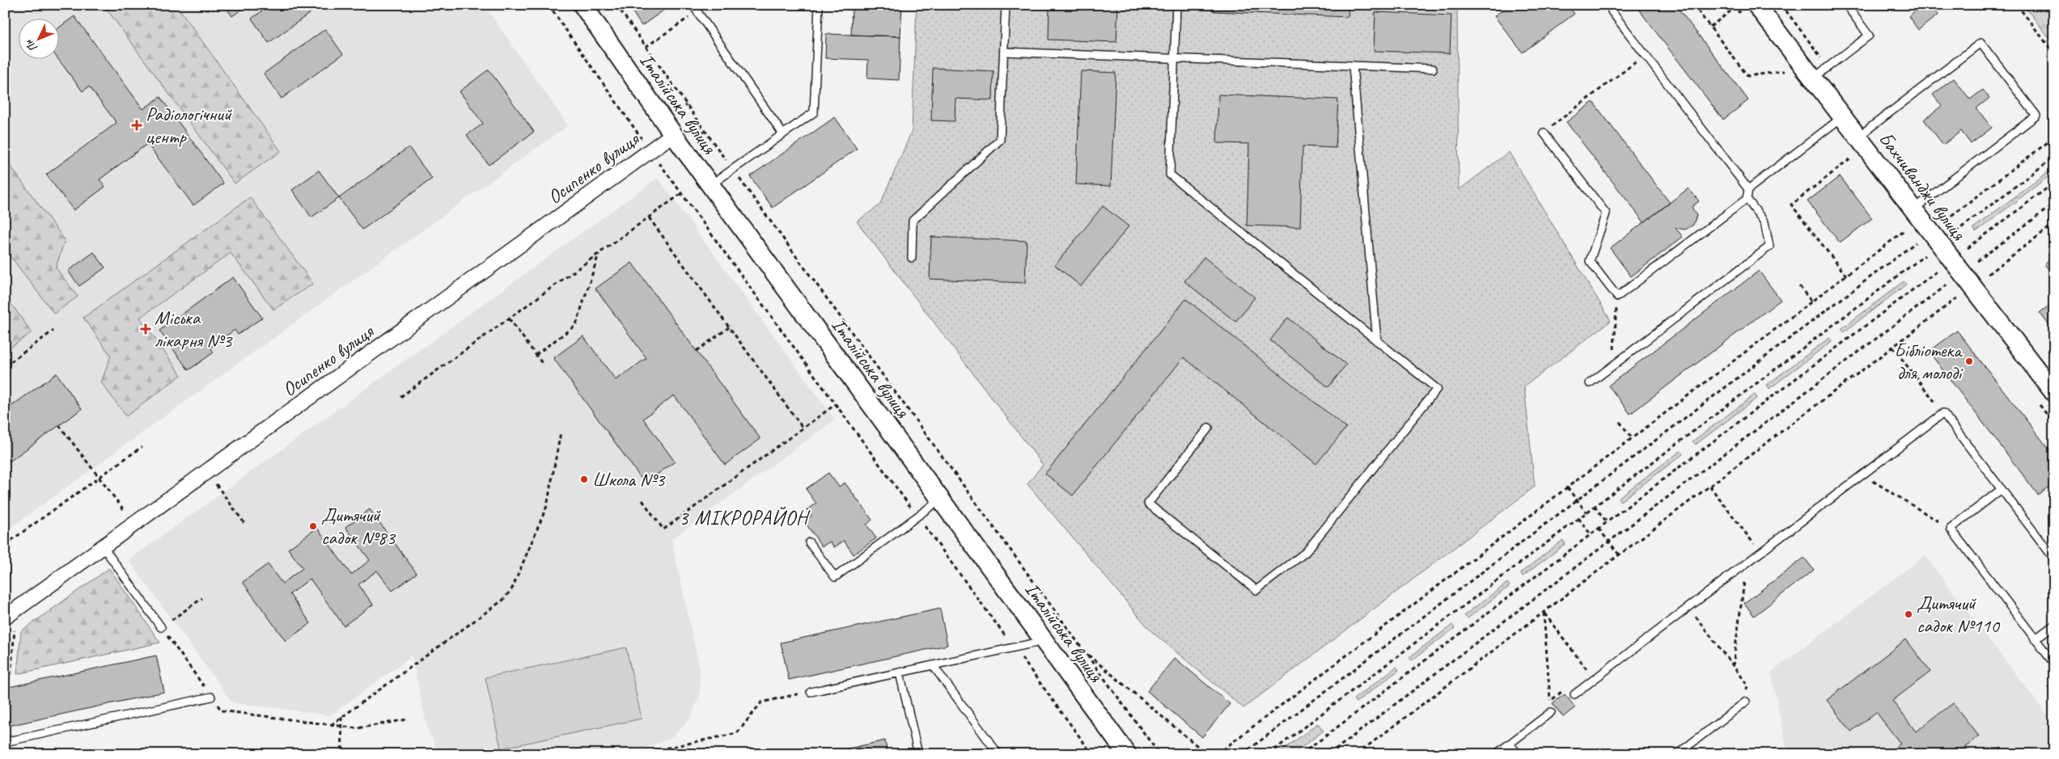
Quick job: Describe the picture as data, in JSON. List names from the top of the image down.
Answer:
{
  "streets": {
    "street": ["Італійська вулиця", "Осипенко вулиця", "Бахчиванджи вулиця"]
  },
  "crossings": [
    ["Італійська вулиця", "Осипенко вулиця"]
  ],
  "districts": ["3 МІКРОРАЙОН"],
  "places": {
    "health": ["Радіологічний центр", "Міська лікарня №3"],
    "other": [
      "Бібліотека для молоді",
      "Школа №3",
      "Дитячий садок №83",
      "Дитячий садок №110"
    ]
  },
  "north": "bottom left"
}
